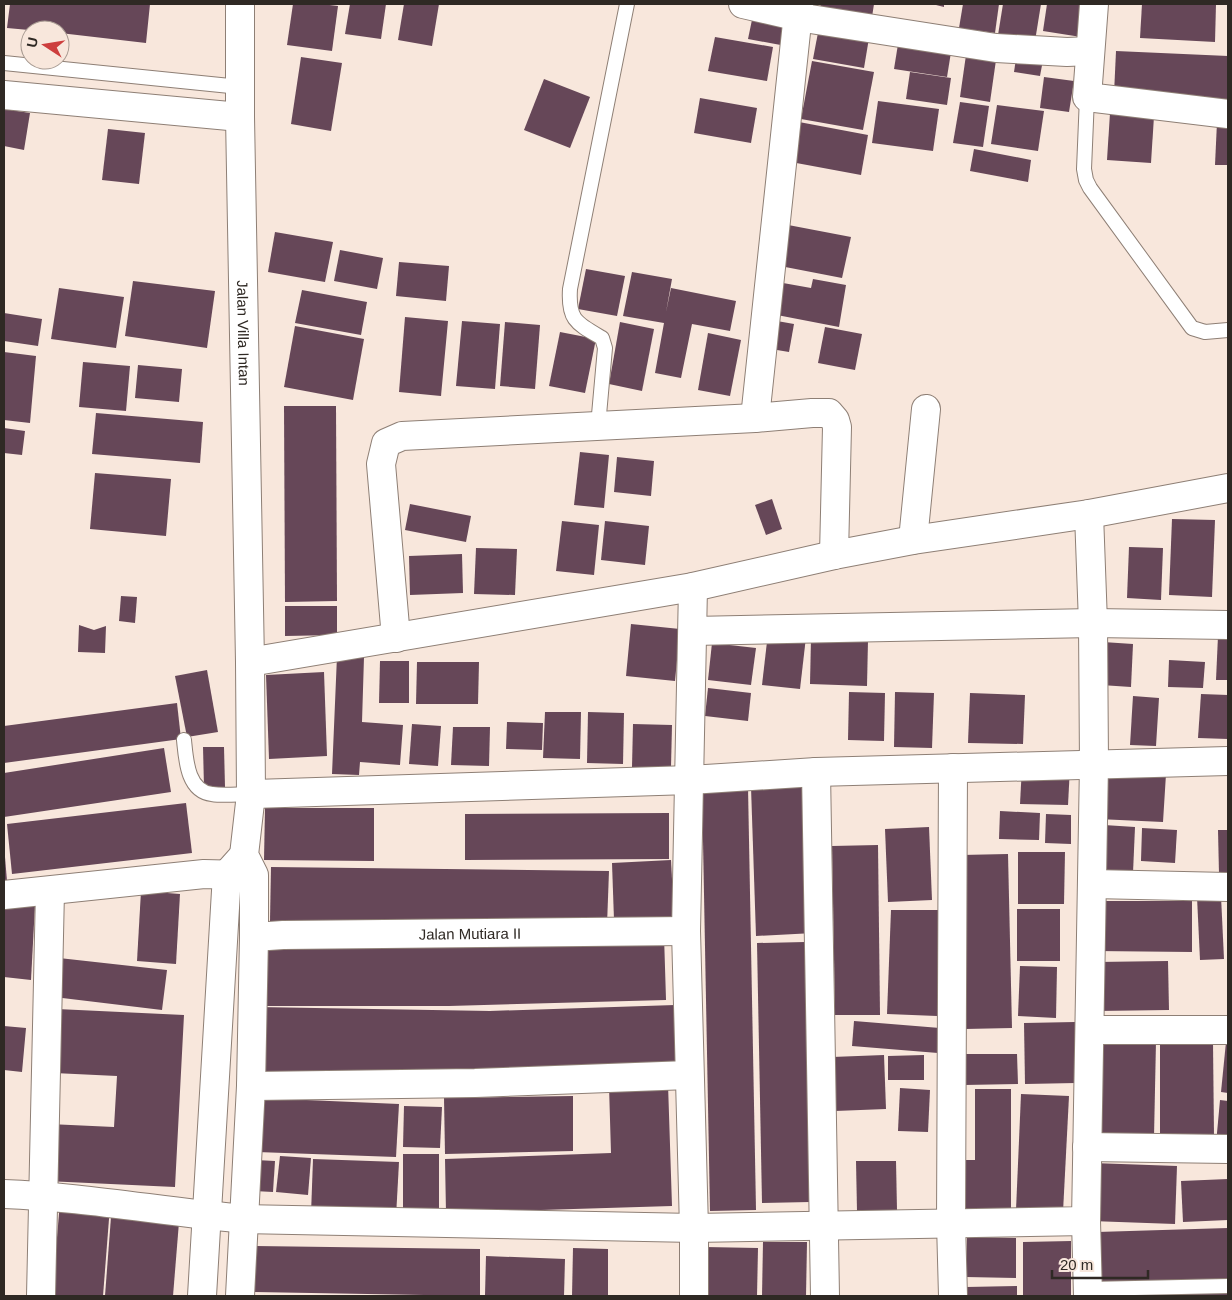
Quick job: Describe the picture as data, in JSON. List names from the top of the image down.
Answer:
{
  "streets": {
    "street": ["Jalan Villa Intan", "Jalan Mutiara II"]
  },
  "scale_bar": "20 m",
  "north": "left"
}
